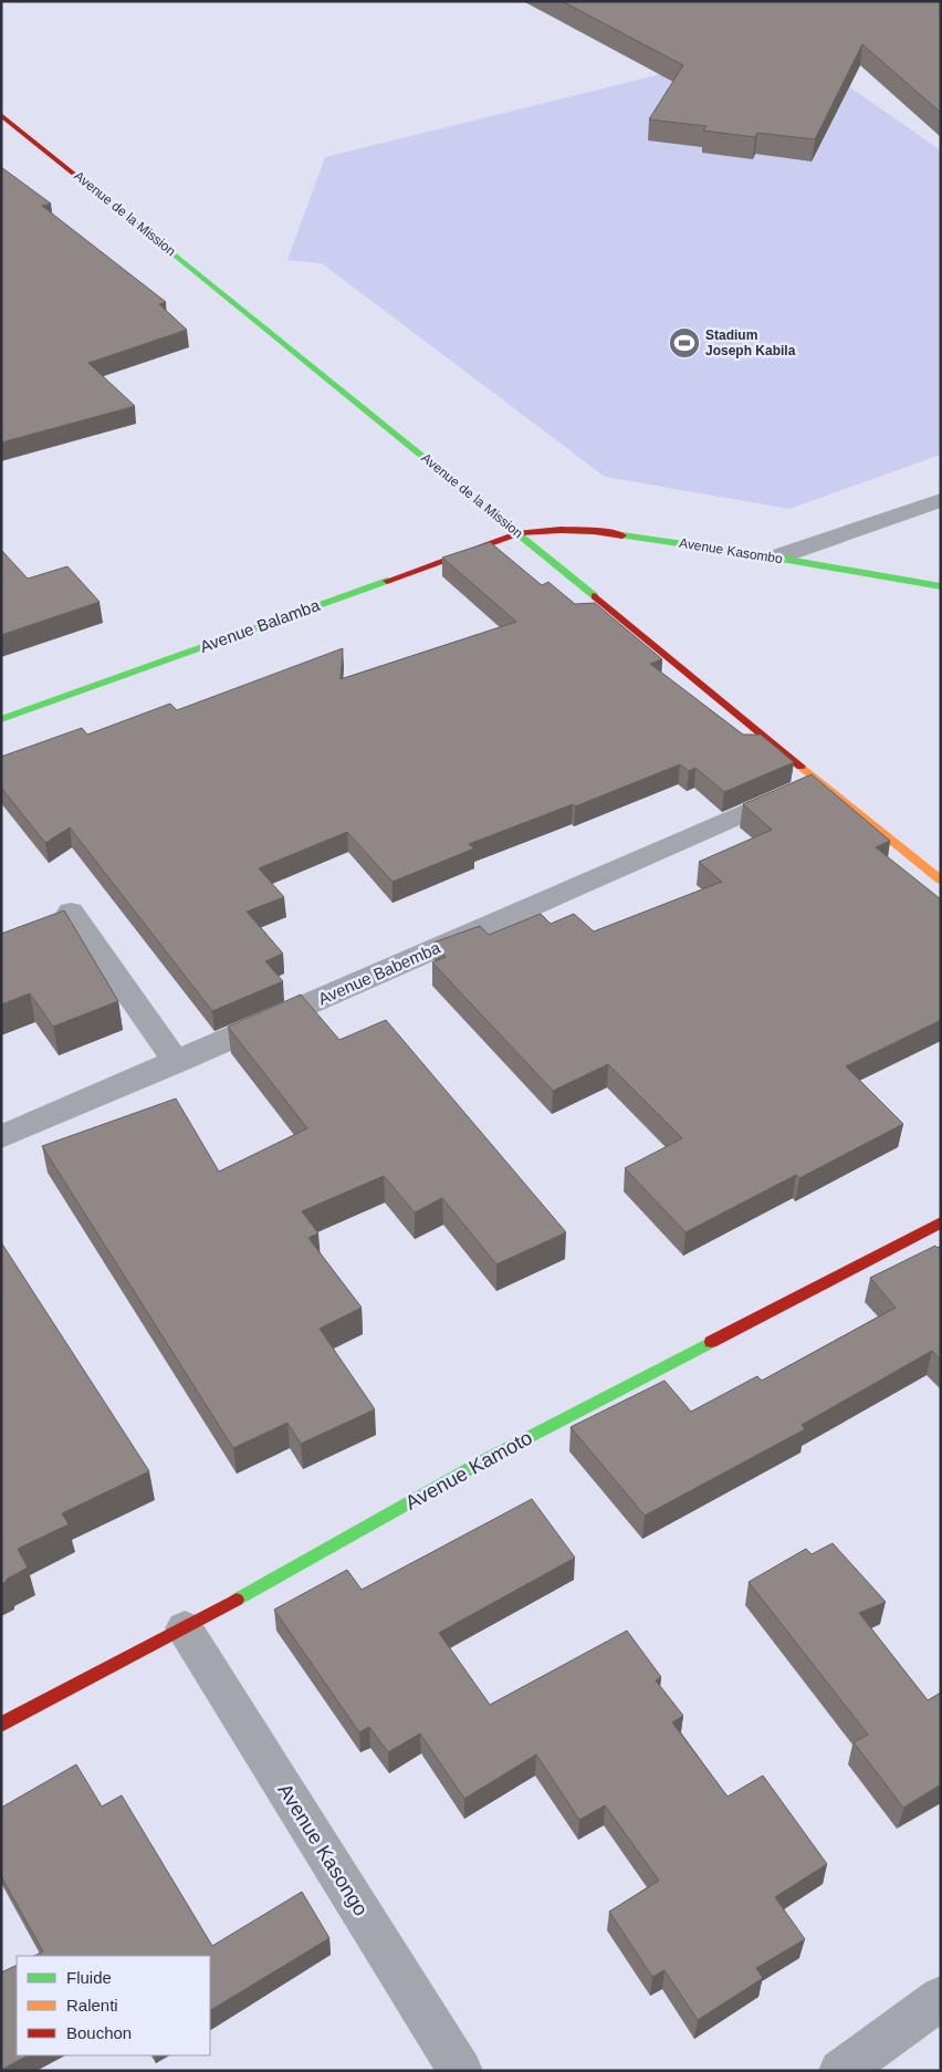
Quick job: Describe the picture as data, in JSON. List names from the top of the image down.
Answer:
{
  "streets": {
    "street": [
      "Avenue de la Mission",
      "Avenue Kasombo",
      "Avenue Balamba",
      "Avenue Babemba",
      "Avenue Kamoto",
      "Avenue Kasongo"
    ]
  },
  "crossings": [
    ["Avenue de la Mission", "Avenue Kasombo"],
    ["Avenue de la Mission", "Avenue Balamba"],
    ["Avenue de la Mission", "Avenue Babemba"],
    ["Avenue Kasombo", "Avenue Balamba"],
    ["Avenue Kamoto", "Avenue Kasongo"]
  ],
  "places": {
    "sports": ["Stadium Joseph Kabila"]
  },
  "legend": ["Fluide", "Ralenti", "Bouchon"]
}
